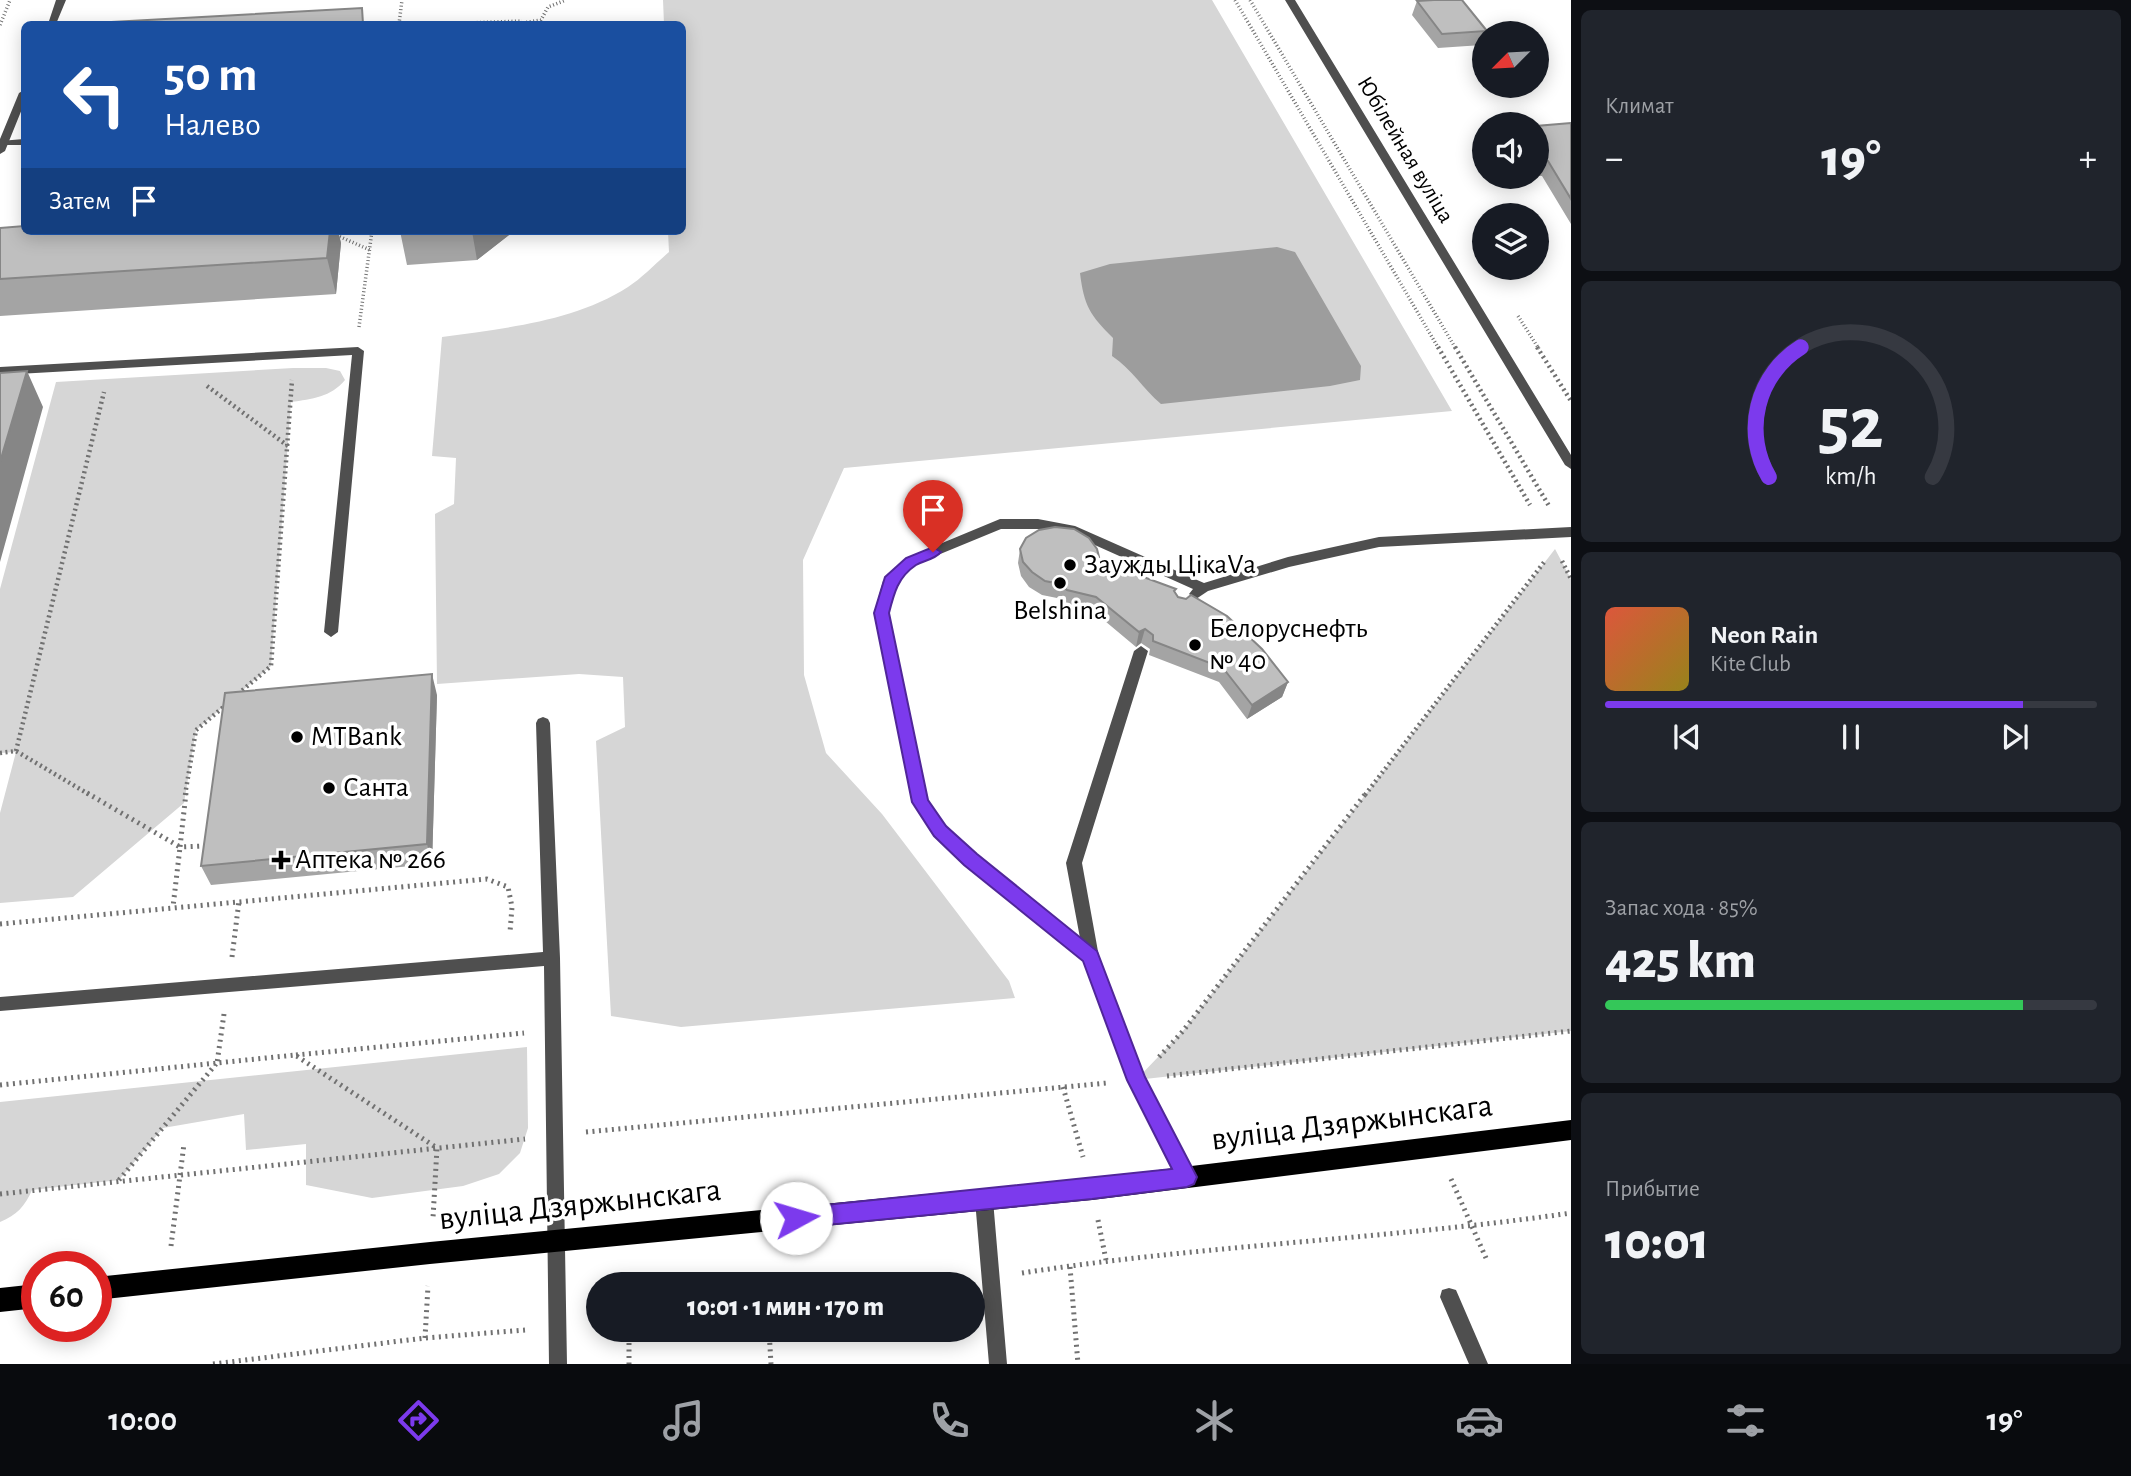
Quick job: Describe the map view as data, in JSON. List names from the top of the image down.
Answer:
{
  "streets": {
    "main road": ["вуліца Дзяржынскага"],
    "street": ["Юбілейная вуліца"]
  },
  "places": {
    "other": [
      "Заужды ЦікаVа",
      "Belshina",
      "Белоруснефть № 40",
      "MTBank",
      "Санта"
    ],
    "health": ["Аптека № 266"]
  },
  "north": "bottom left",
  "page": {
    "tile": [
      "Климат",
      ["Запас хода · 85%", "425 km"],
      ["Прибытие", "10:01"]
    ],
    "turn": ["50 m", "Налево"],
    "heat": ["−", "19°", "+"],
    "then": "Затем",
    "song": ["Neon Rain", "Kite Club"],
    "limit": "60",
    "trip": "10:01 · 1 мин · 170 m",
    "tabs": ["10:00", "19°"],
    "gauge": ["52", "km/h"]
  }
}
